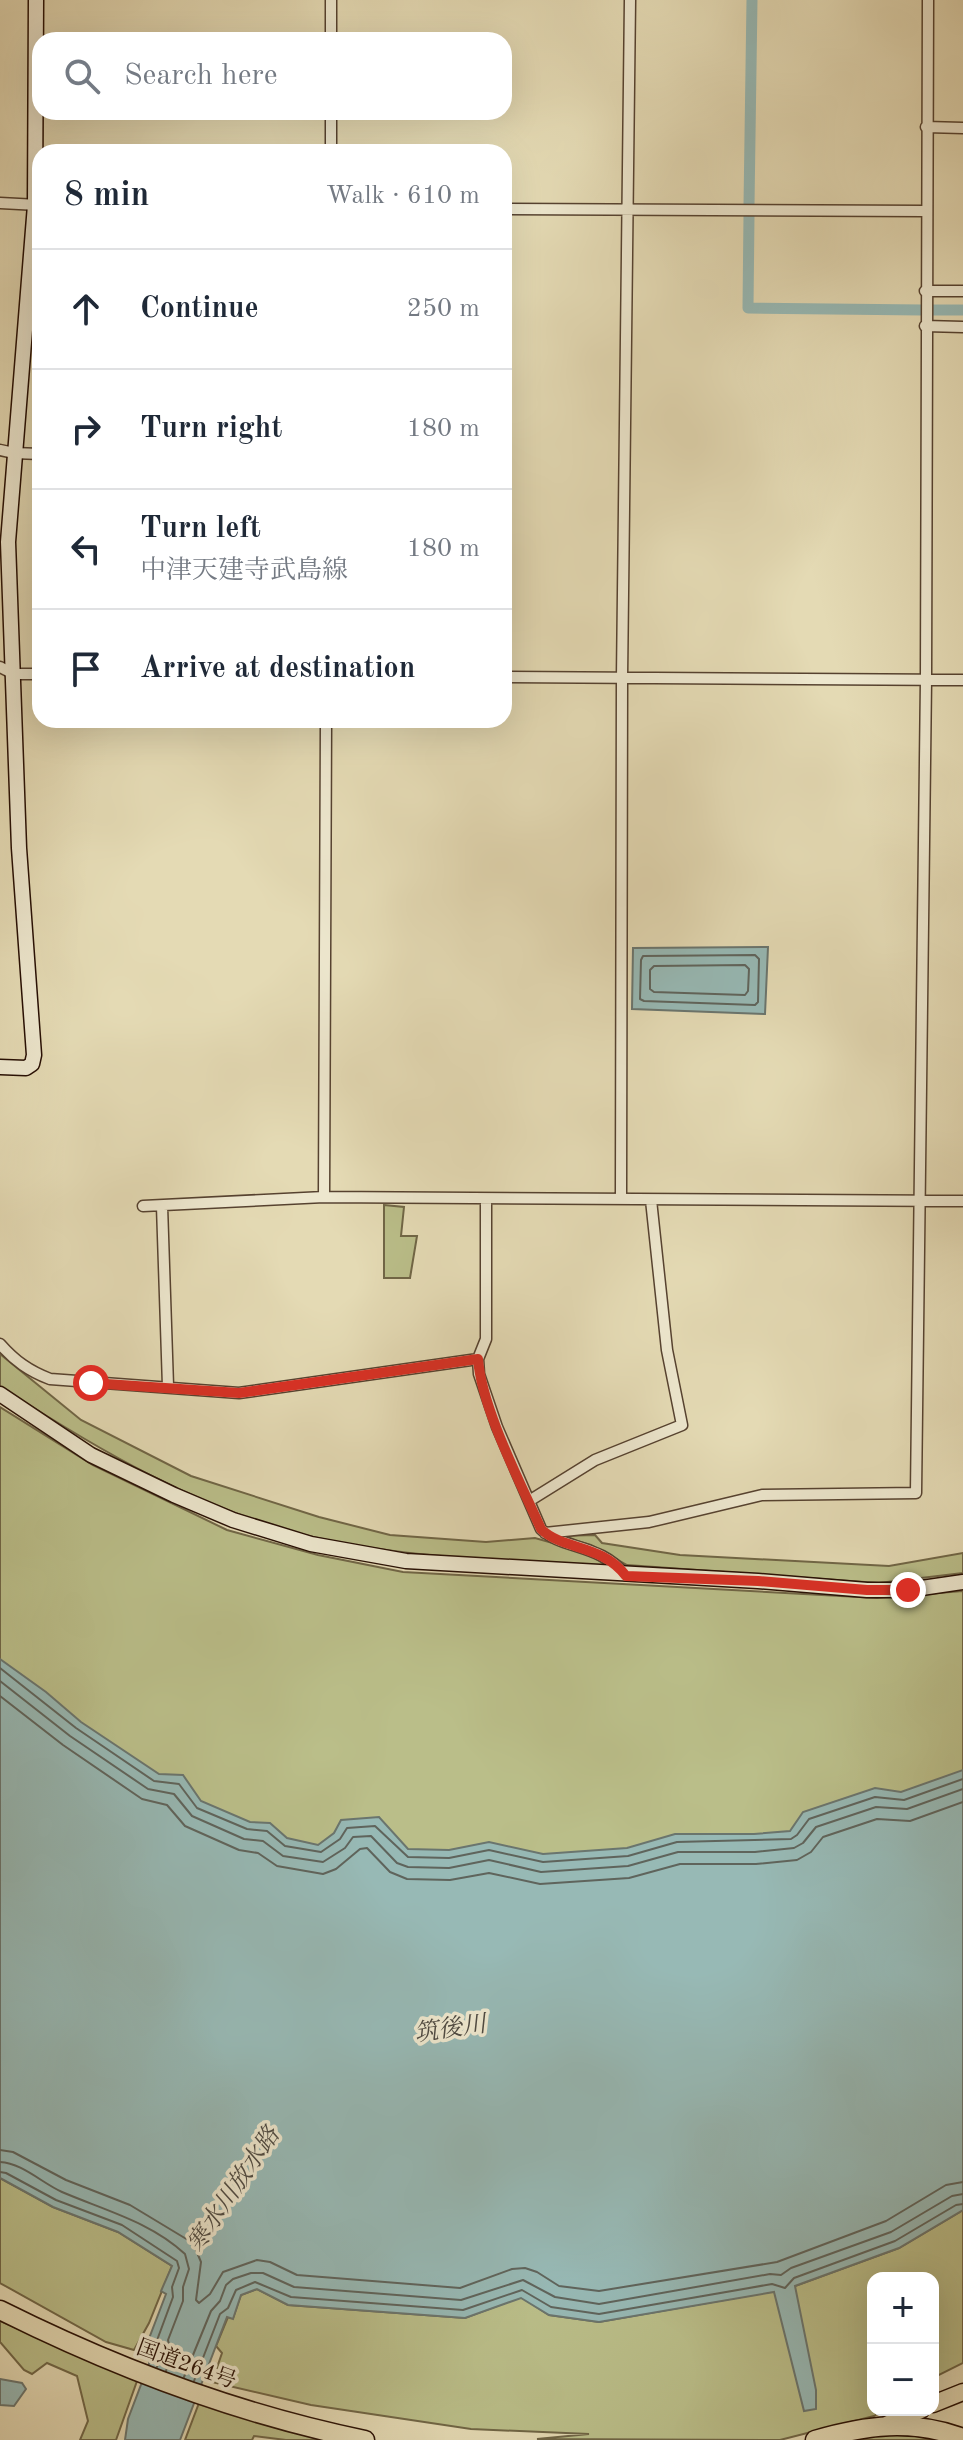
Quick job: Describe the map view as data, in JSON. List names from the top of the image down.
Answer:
{
  "streets": {
    "highway": ["国道264号"]
  },
  "water": ["筑後川", "寒水川放水路"],
  "page": {
    "search": "Search here",
    "heading": ["8 min", "Walk · 610 m"],
    "list": [
      ["Continue", "250 m"],
      ["Turn right", "180 m"],
      ["Turn left", "中津天建寺武島線", "180 m"],
      "Arrive at destination"
    ],
    "map_buttons": ["+", "−"]
  }
}
